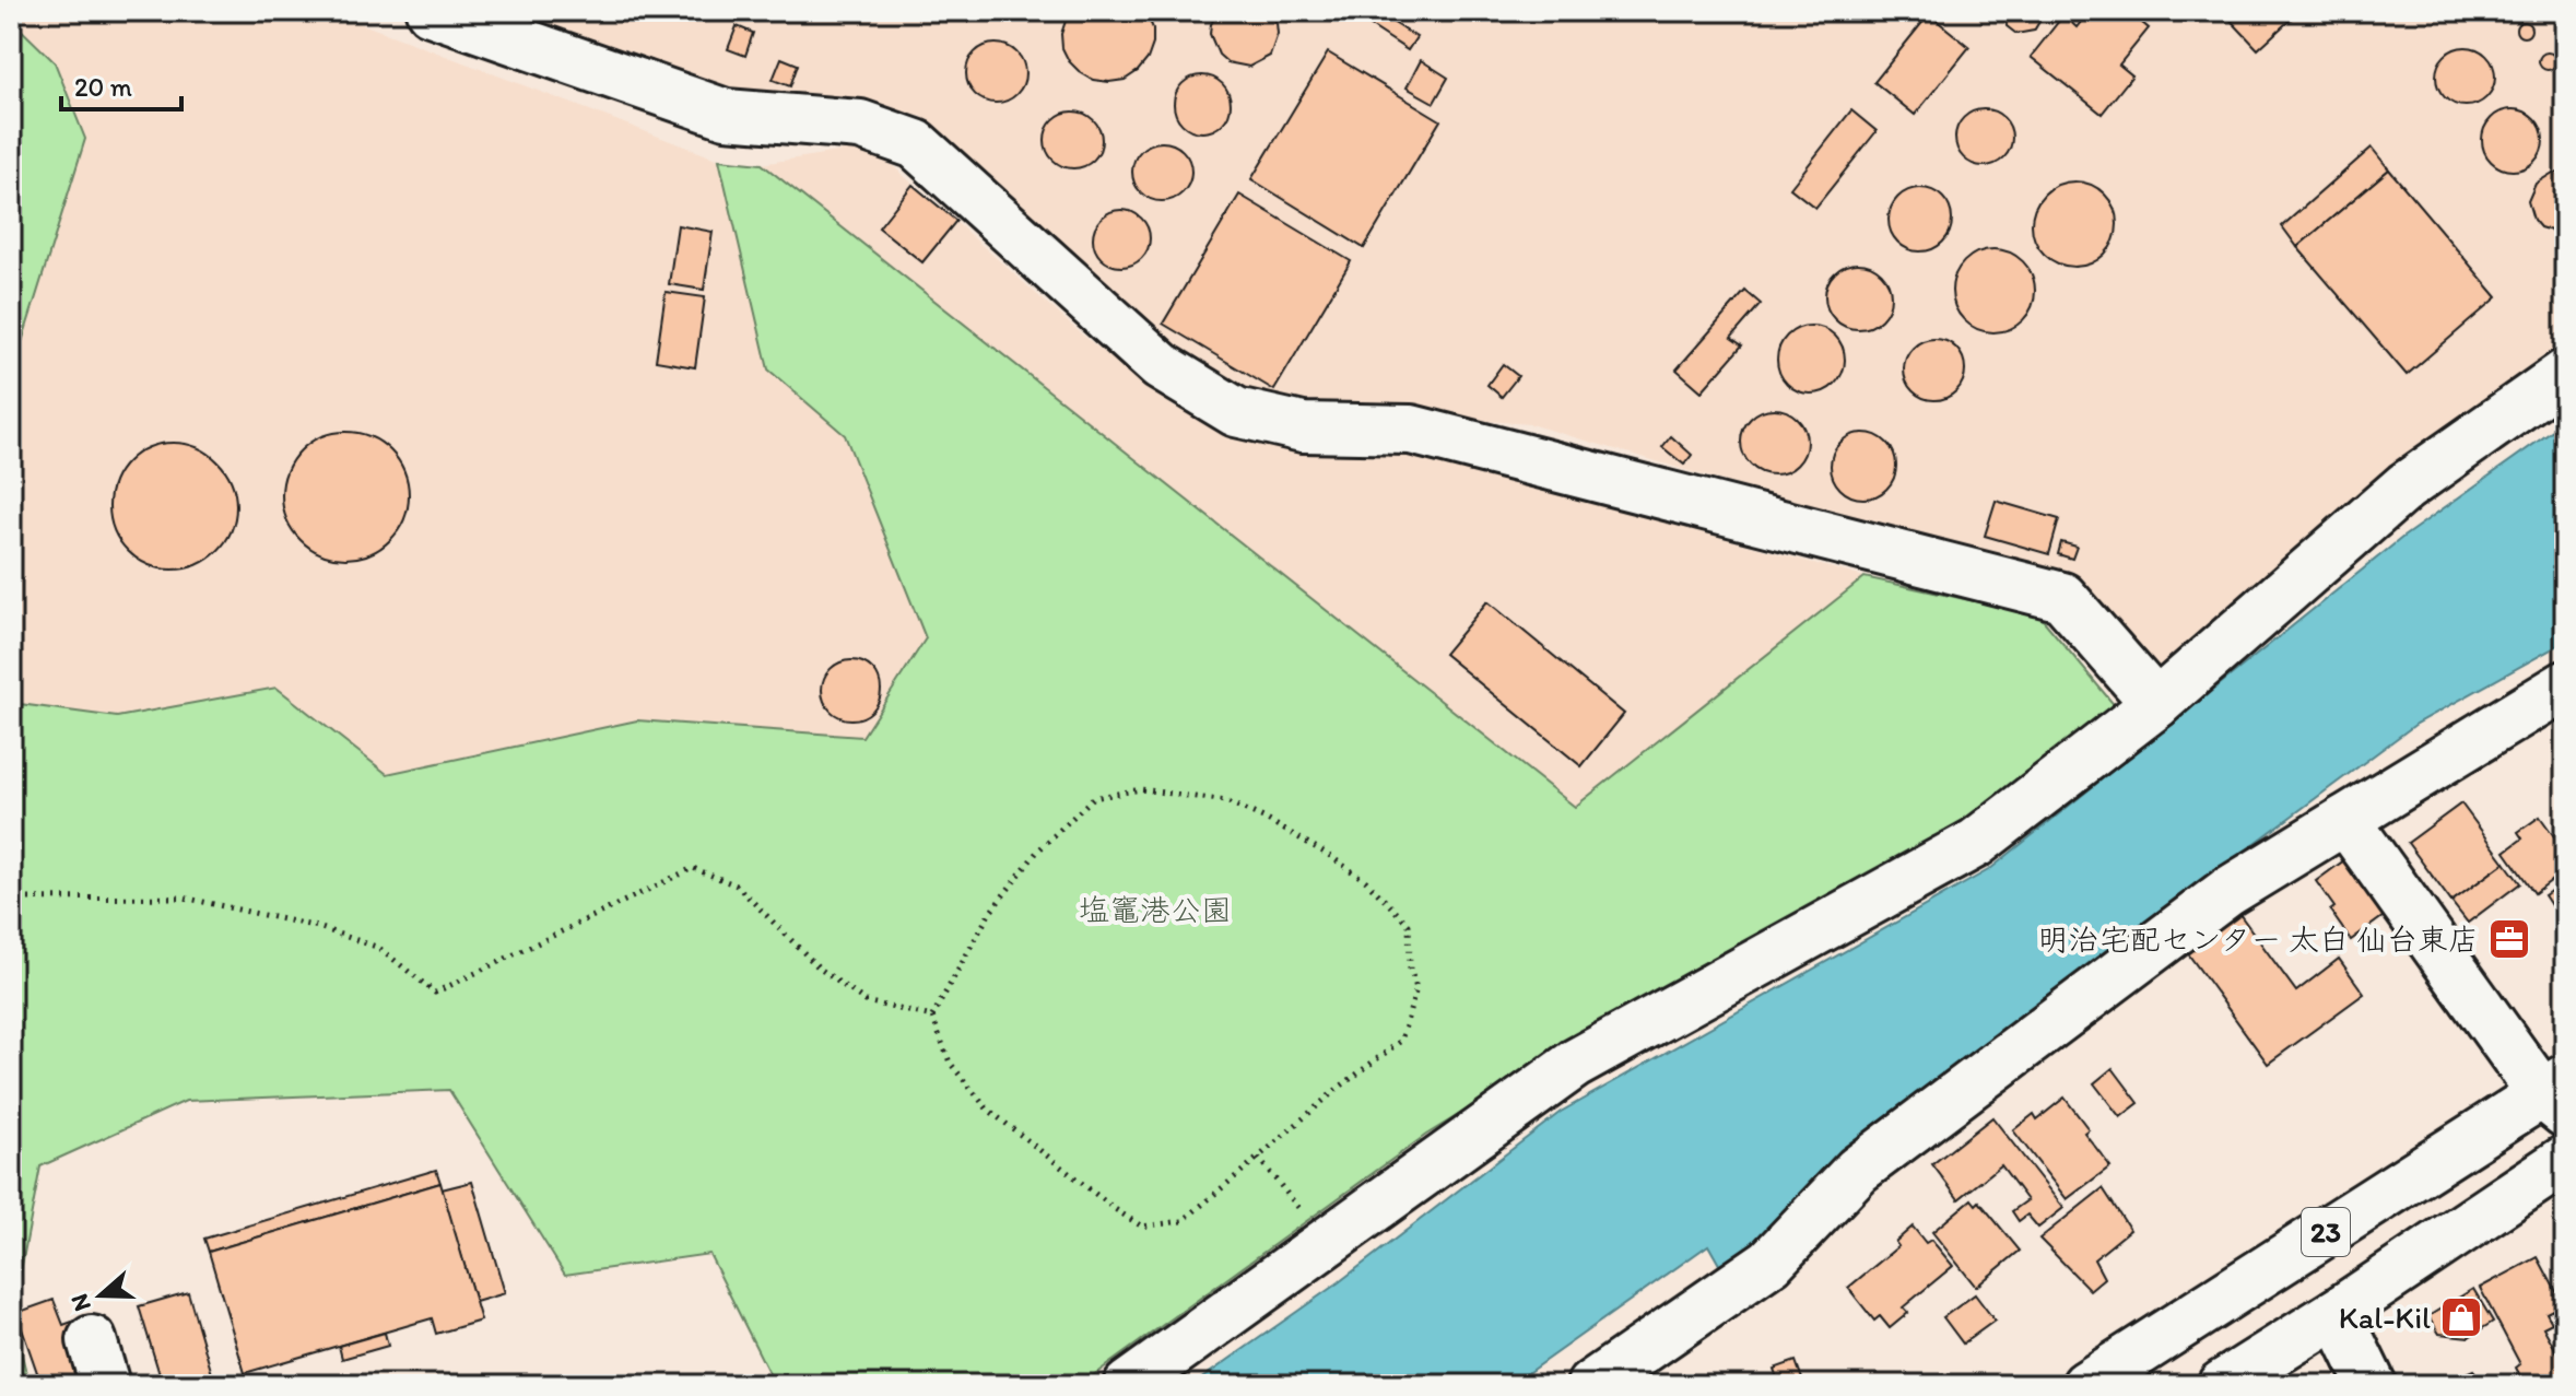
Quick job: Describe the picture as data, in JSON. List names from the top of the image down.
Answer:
{
  "streets": {
    "street": ["23"]
  },
  "parks": ["塩竈港公園"],
  "places": {
    "office": ["明治宅配センター 太白 仙台東店"],
    "shop": ["Kal-Kil"]
  },
  "scale_bar": "20 m",
  "north": "left"
}
